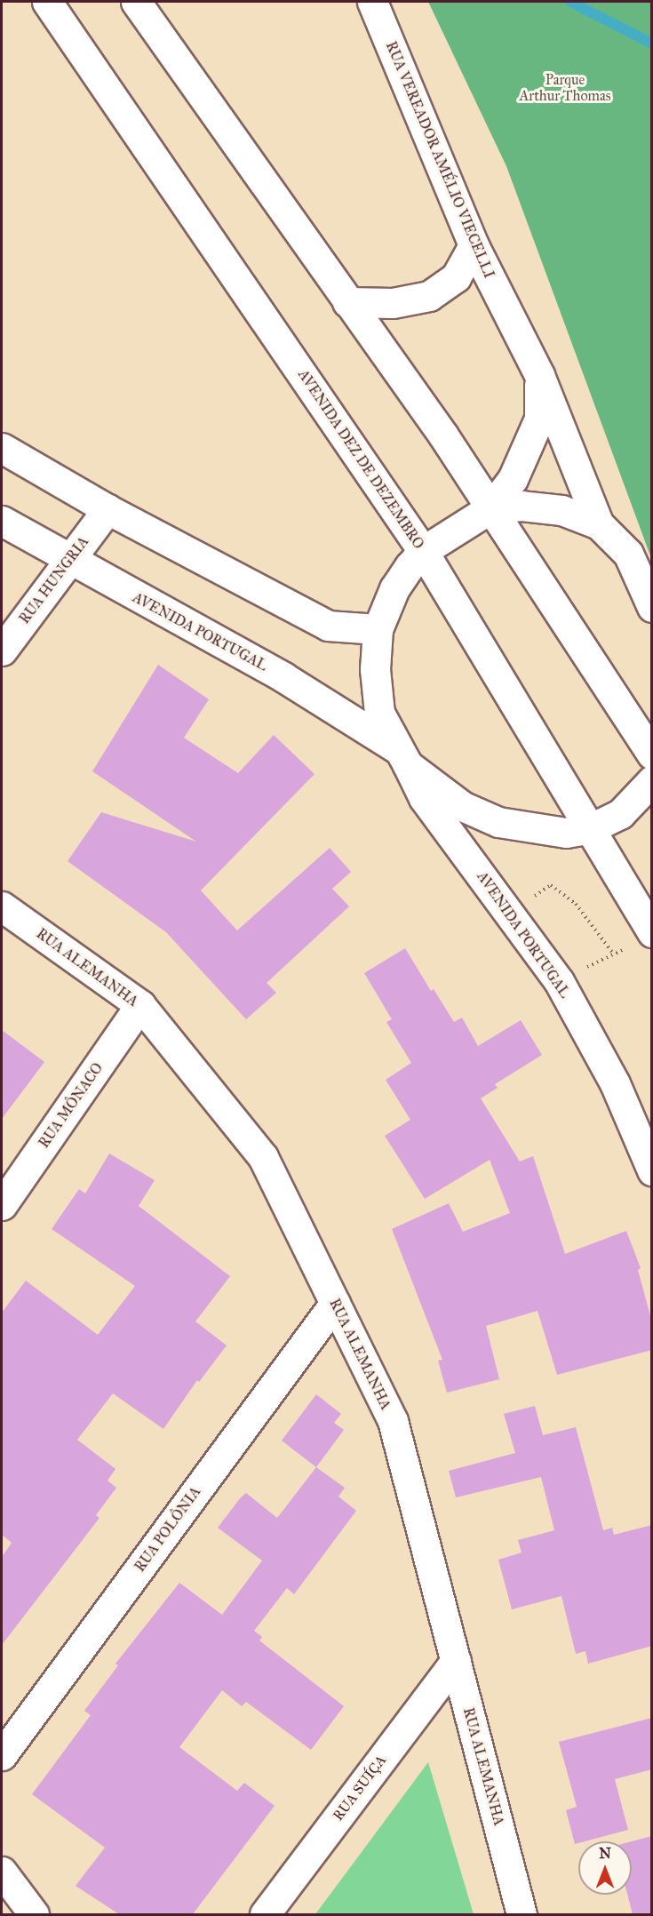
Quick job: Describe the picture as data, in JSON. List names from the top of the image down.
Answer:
{
  "streets": {
    "main road": [
      "RUA VEREADOR AMÉLIO VIECELLI",
      "AVENIDA DEZ DE DEZEMBRO",
      "RUA HUNGRIA",
      "AVENIDA PORTUGAL",
      "RUA ALEMANHA",
      "RUA MÔNACO",
      "RUA POLÔNIA",
      "RUA SUÍÇA"
    ]
  },
  "crossings": [
    ["RUA HUNGRIA", "AVENIDA PORTUGAL"],
    ["RUA ALEMANHA", "RUA MÔNACO"],
    ["RUA ALEMANHA", "RUA POLÔNIA"],
    ["RUA ALEMANHA", "RUA SUÍÇA"]
  ],
  "parks": ["Parque Arthur Thomas"],
  "north": "top"
}
